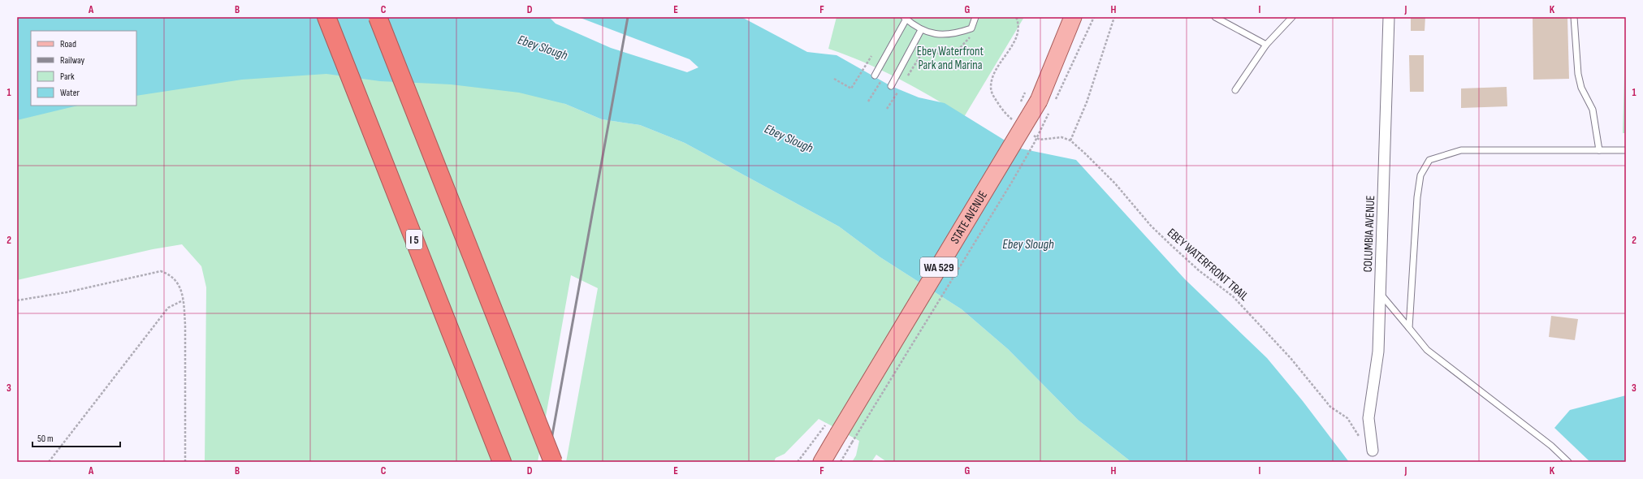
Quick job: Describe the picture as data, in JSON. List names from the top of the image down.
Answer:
{
  "streets": {
    "highway": ["I 5"],
    "main road": ["STATE AVENUE", "WA 529"],
    "street": ["COLUMBIA AVENUE"],
    "path": ["EBEY WATERFRONT TRAIL"]
  },
  "crossings": [
    ["COLUMBIA AVENUE", "EBEY WATERFRONT TRAIL"]
  ],
  "water": ["Ebey Slough"],
  "parks": ["Ebey Waterfront Park and Marina"],
  "legend": [
    "Road",
    "Railway",
    "Park",
    "Water"
  ],
  "scale_bar": "50 m",
  "grid": {
    "columns": [
      "A",
      "B",
      "C",
      "D",
      "E",
      "F",
      "G",
      "H",
      "I",
      "J",
      "K"
    ],
    "rows": ["1", "2", "3"]
  }
}
